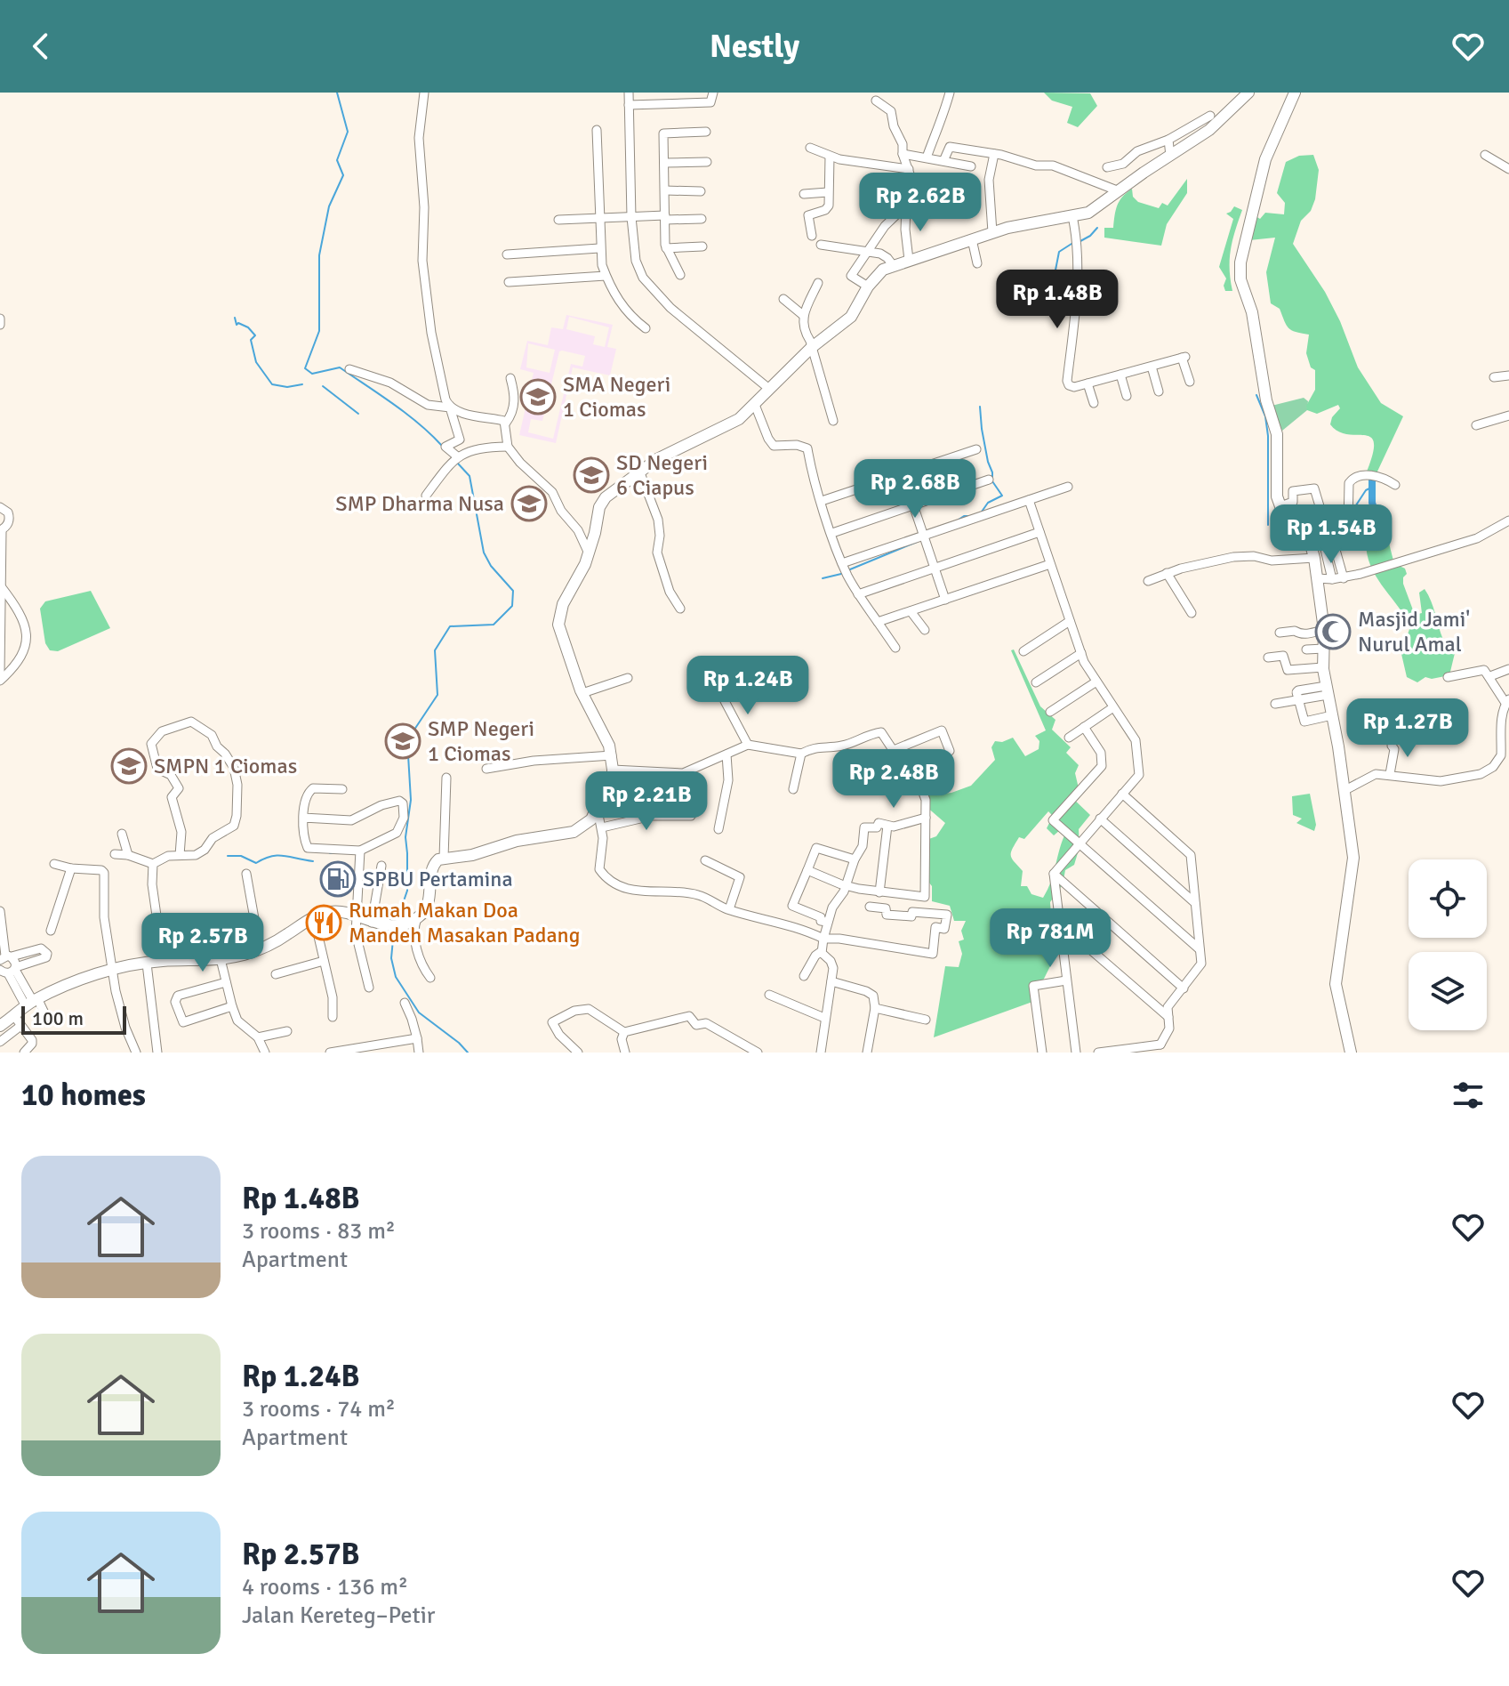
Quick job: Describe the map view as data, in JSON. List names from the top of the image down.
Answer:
{
  "places": {
    "school or university": [
      "SMA Negeri 1 Ciomas",
      "SD Negeri 6 Ciapus",
      "SMP Dharma Nusa",
      "SMP Negeri 1 Ciomas",
      "SMPN 1 Ciomas"
    ],
    "mosque": ["Masjid Jami' Nurul Amal"],
    "fuel station": ["SPBU Pertamina"],
    "restaurant": ["Rumah Makan Doa Mandeh Masakan Padang"]
  },
  "scale_bar": "100 m",
  "page": {
    "header": "Nestly",
    "price": [
      "Rp 2.62B",
      "Rp 1.48B",
      "Rp 2.68B",
      "Rp 1.54B",
      "Rp 1.24B",
      "Rp 1.27B",
      "Rp 2.48B",
      "Rp 2.21B",
      "Rp 781M",
      "Rp 2.57B"
    ],
    "scale": "100 m",
    "heading": "10 homes",
    "list": [
      {
        "name": "Rp 1.48B",
        "note": "3 rooms · 83 m² · Apartment"
      },
      {
        "name": "Rp 1.24B",
        "note": "3 rooms · 74 m² · Apartment"
      },
      {
        "name": "Rp 2.57B",
        "note": "4 rooms · 136 m² · Jalan Kereteg–Petir"
      }
    ]
  }
}
